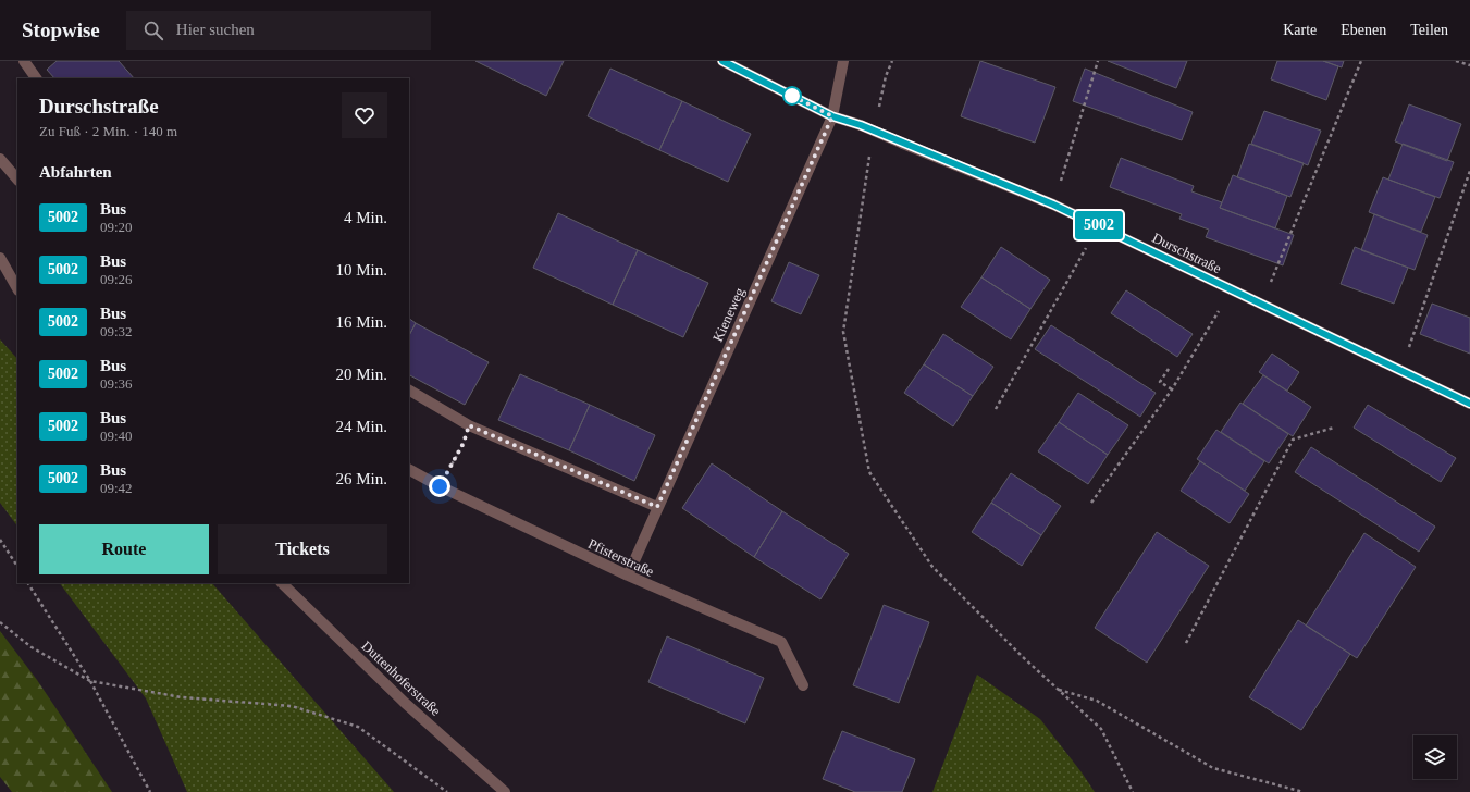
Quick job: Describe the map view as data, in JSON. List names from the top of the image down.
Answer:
{
  "streets": {
    "street": [
      "Durschstraße",
      "Kieneweg",
      "Pfisterstraße",
      "Duttenhoferstraße"
    ]
  },
  "crossings": [
    ["Durschstraße", "Kieneweg"],
    ["Kieneweg", "Pfisterstraße"]
  ],
  "lines": ["bus line 5002"],
  "page": {
    "header": "Stopwise",
    "search": "Hier suchen",
    "nav": ["Karte", "Ebenen", "Teilen"],
    "on_map": "5002",
    "heading": [
      ["Durschstraße", "Zu Fuß · 2 Min. · 140 m"],
      "Abfahrten"
    ],
    "list": [
      {
        "mark": "5002",
        "name": "Bus",
        "note": "09:20",
        "value": "4 Min."
      },
      {
        "mark": "5002",
        "name": "Bus",
        "note": "09:26",
        "value": "10 Min."
      },
      {
        "mark": "5002",
        "name": "Bus",
        "note": "09:32",
        "value": "16 Min."
      },
      {
        "mark": "5002",
        "name": "Bus",
        "note": "09:36",
        "value": "20 Min."
      },
      {
        "mark": "5002",
        "name": "Bus",
        "note": "09:40",
        "value": "24 Min."
      },
      {
        "mark": "5002",
        "name": "Bus",
        "note": "09:42",
        "value": "26 Min."
      }
    ],
    "buttons": ["Route", "Tickets"]
  }
}
